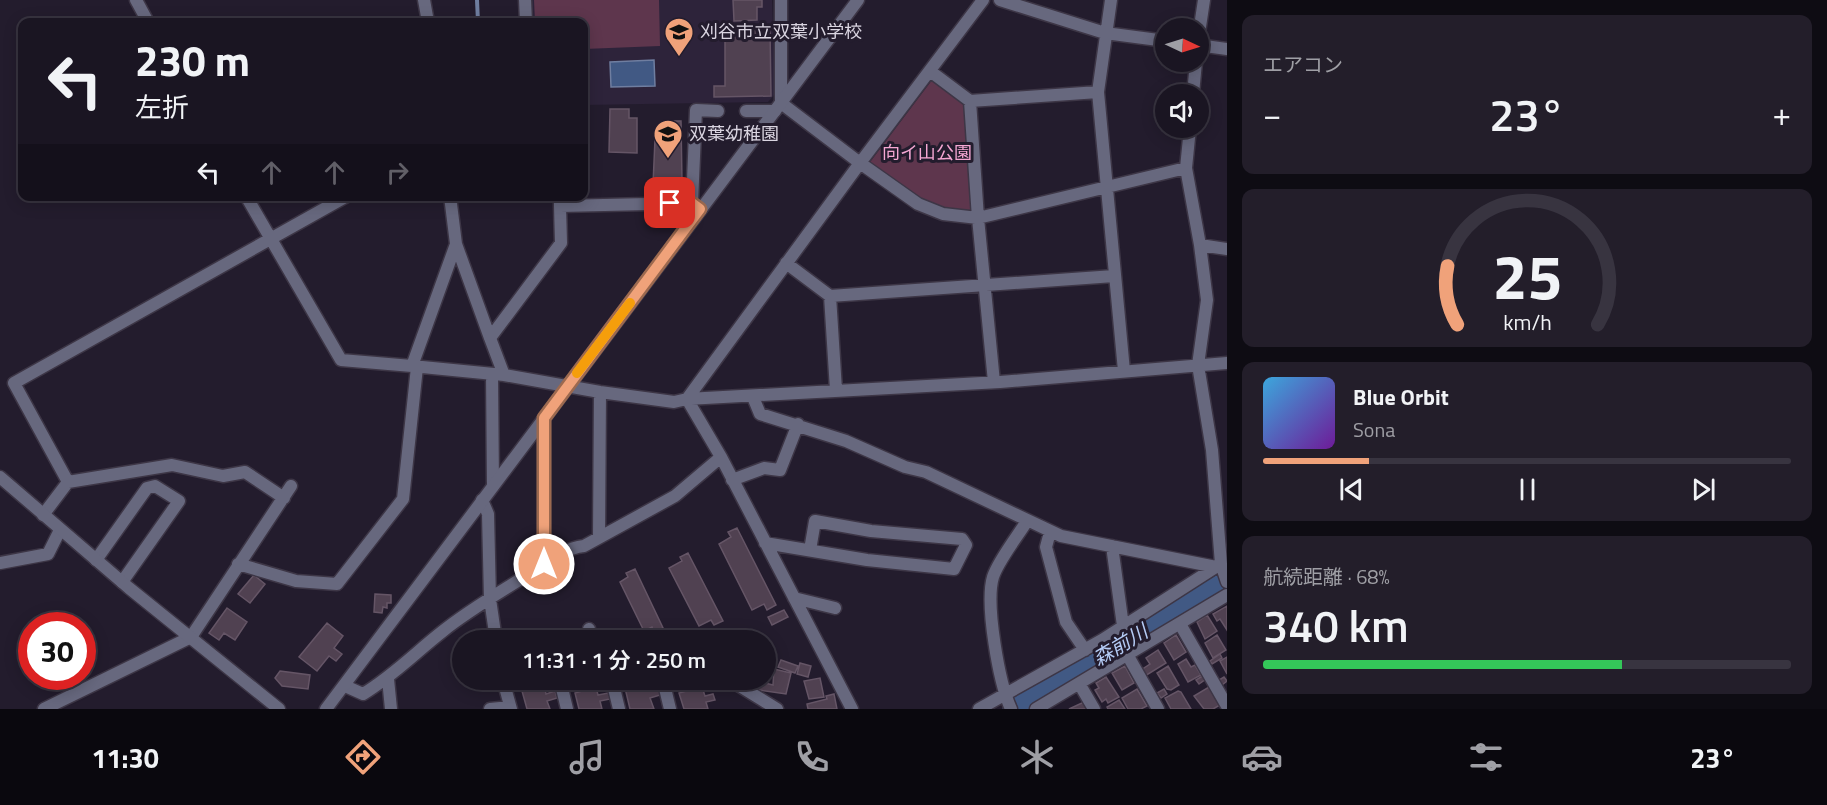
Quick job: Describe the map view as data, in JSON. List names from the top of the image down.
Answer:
{
  "water": ["森前川"],
  "parks": ["向イ山公園"],
  "places": {
    "school or university": ["刈谷市立双葉小学校", "双葉幼稚園"]
  },
  "north": "right",
  "page": {
    "tile": [
      "エアコン",
      ["航続距離 · 68%", "340 km"]
    ],
    "turn": ["230 m", "左折"],
    "heat": ["−", "23°", "+"],
    "song": ["Blue Orbit", "Sona"],
    "limit": "30",
    "trip": "11:31 · 1 分 · 250 m",
    "tabs": ["11:30", "23°"],
    "gauge": ["25", "km/h"]
  }
}
